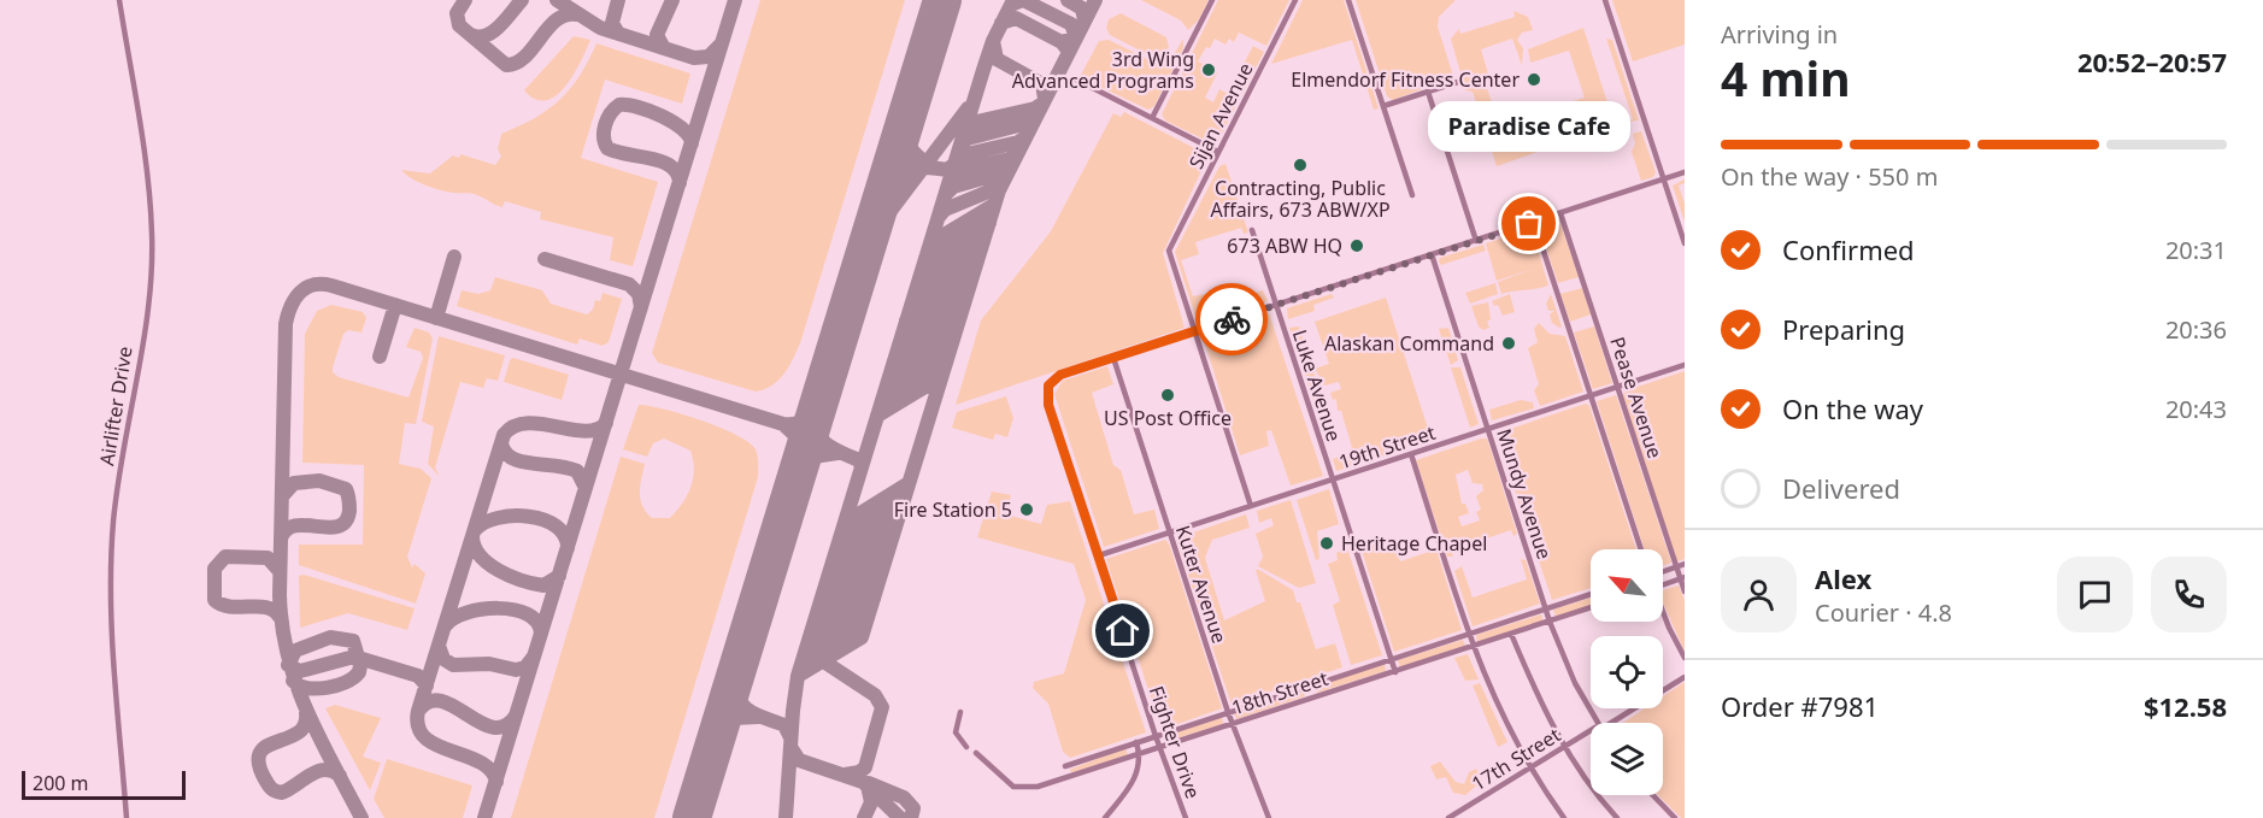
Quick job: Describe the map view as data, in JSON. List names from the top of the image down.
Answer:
{
  "streets": {
    "street": [
      "Sijan Avenue",
      "Luke Avenue",
      "Pease Avenue",
      "Airlifter Drive",
      "19th Street",
      "Mundy Avenue",
      "Kuter Avenue",
      "18th Street",
      "Fighter Drive",
      "17th Street"
    ]
  },
  "crossings": [
    ["Luke Avenue", "19th Street"],
    ["Luke Avenue", "18th Street"],
    ["Pease Avenue", "19th Street"],
    ["19th Street", "Mundy Avenue"],
    ["19th Street", "Kuter Avenue"],
    ["19th Street", "Fighter Drive"],
    ["Mundy Avenue", "18th Street"],
    ["Kuter Avenue", "18th Street"],
    ["Kuter Avenue", "Fighter Drive"],
    ["18th Street", "Fighter Drive"]
  ],
  "places": [
    "3rd Wing Advanced Programs",
    "Elmendorf Fitness Center",
    "Contracting, Public Affairs, 673 ABW/XP",
    "Paradise Cafe",
    "673 ABW HQ",
    "Alaskan Command",
    "US Post Office",
    "Fire Station 5",
    "Heritage Chapel"
  ],
  "scale_bar": "200 m",
  "north": "top left",
  "page": {
    "heading": ["4 min", "Arriving in", "20:52–20:57"],
    "panel": [
      "Alex",
      "Courier · 4.8",
      "Order #7981",
      "$12.58"
    ],
    "bubble": "Paradise Cafe",
    "bar": "On the way · 550 m",
    "list": [
      ["Confirmed", "20:31"],
      ["Preparing", "20:36"],
      ["On the way", "20:43"],
      "Delivered"
    ],
    "scale": "200 m"
  }
}
